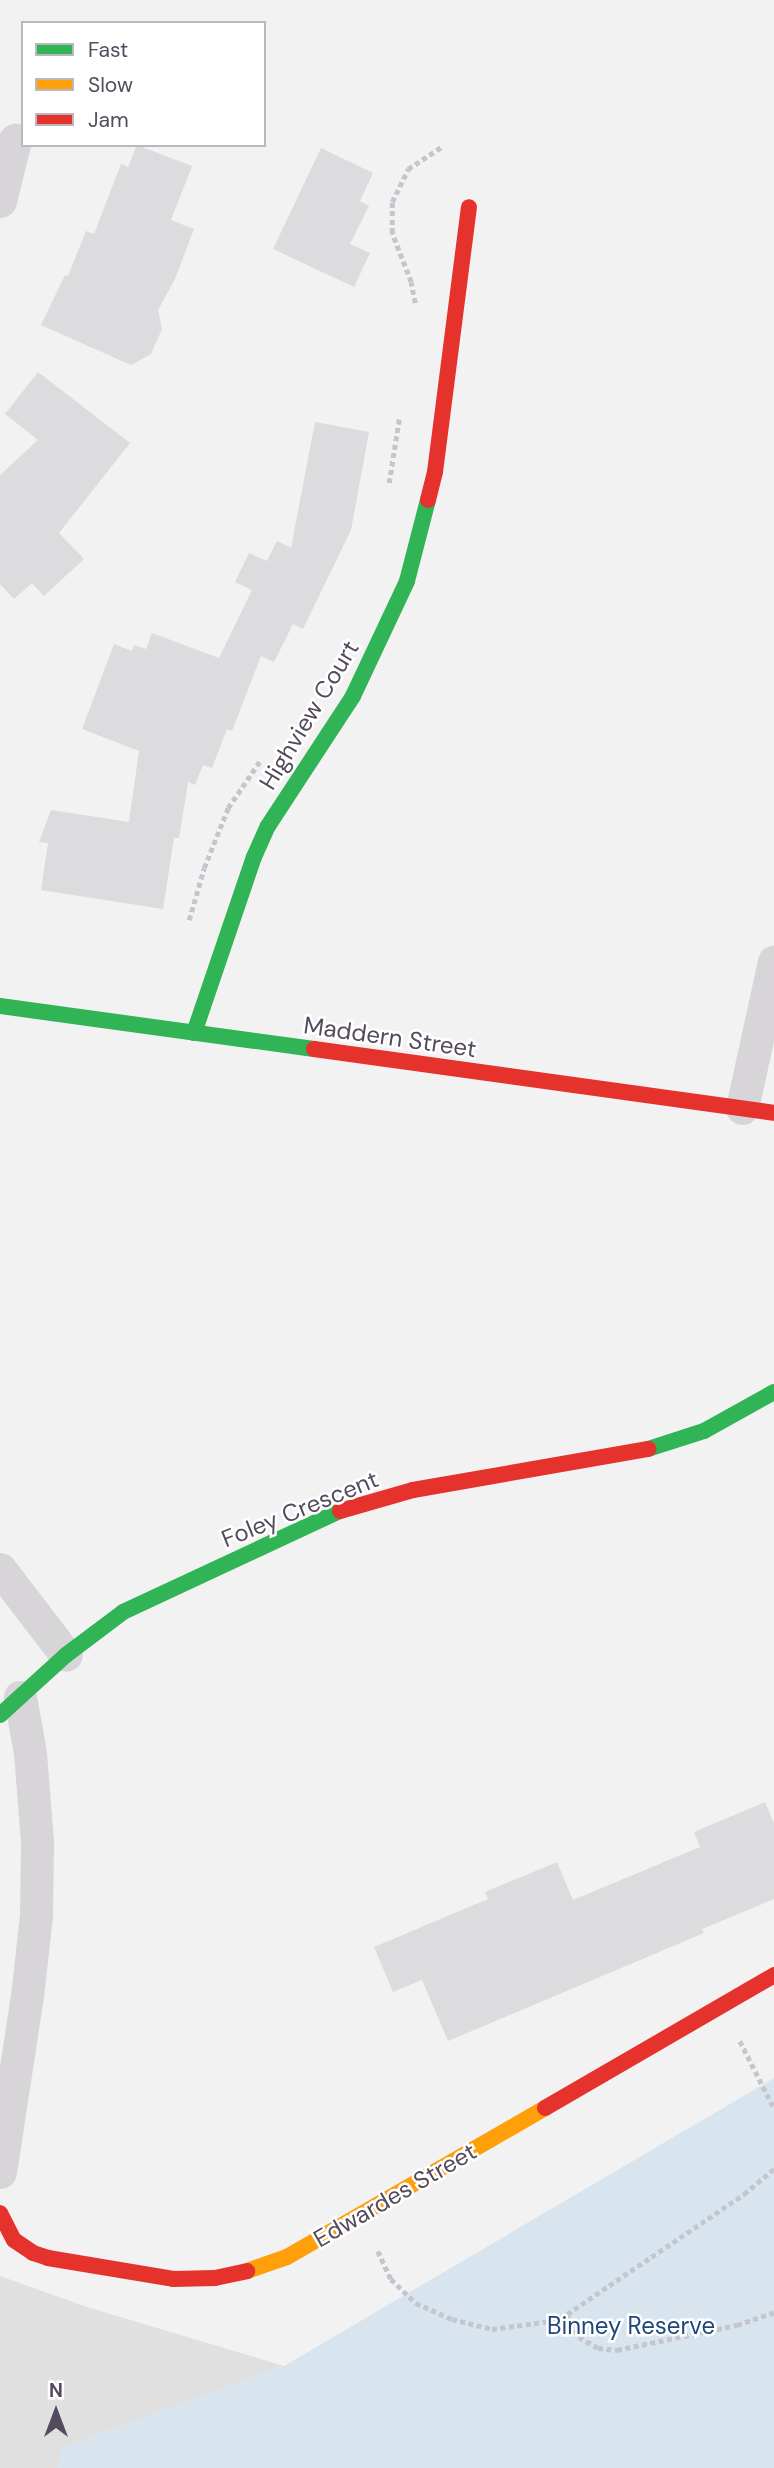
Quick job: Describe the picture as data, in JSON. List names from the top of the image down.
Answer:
{
  "streets": {
    "street": [
      "Highview Court",
      "Maddern Street",
      "Foley Crescent",
      "Edwardes Street"
    ]
  },
  "crossings": [
    ["Highview Court", "Maddern Street"]
  ],
  "parks": ["Binney Reserve"],
  "legend": ["Fast", "Slow", "Jam"],
  "north": "top"
}
